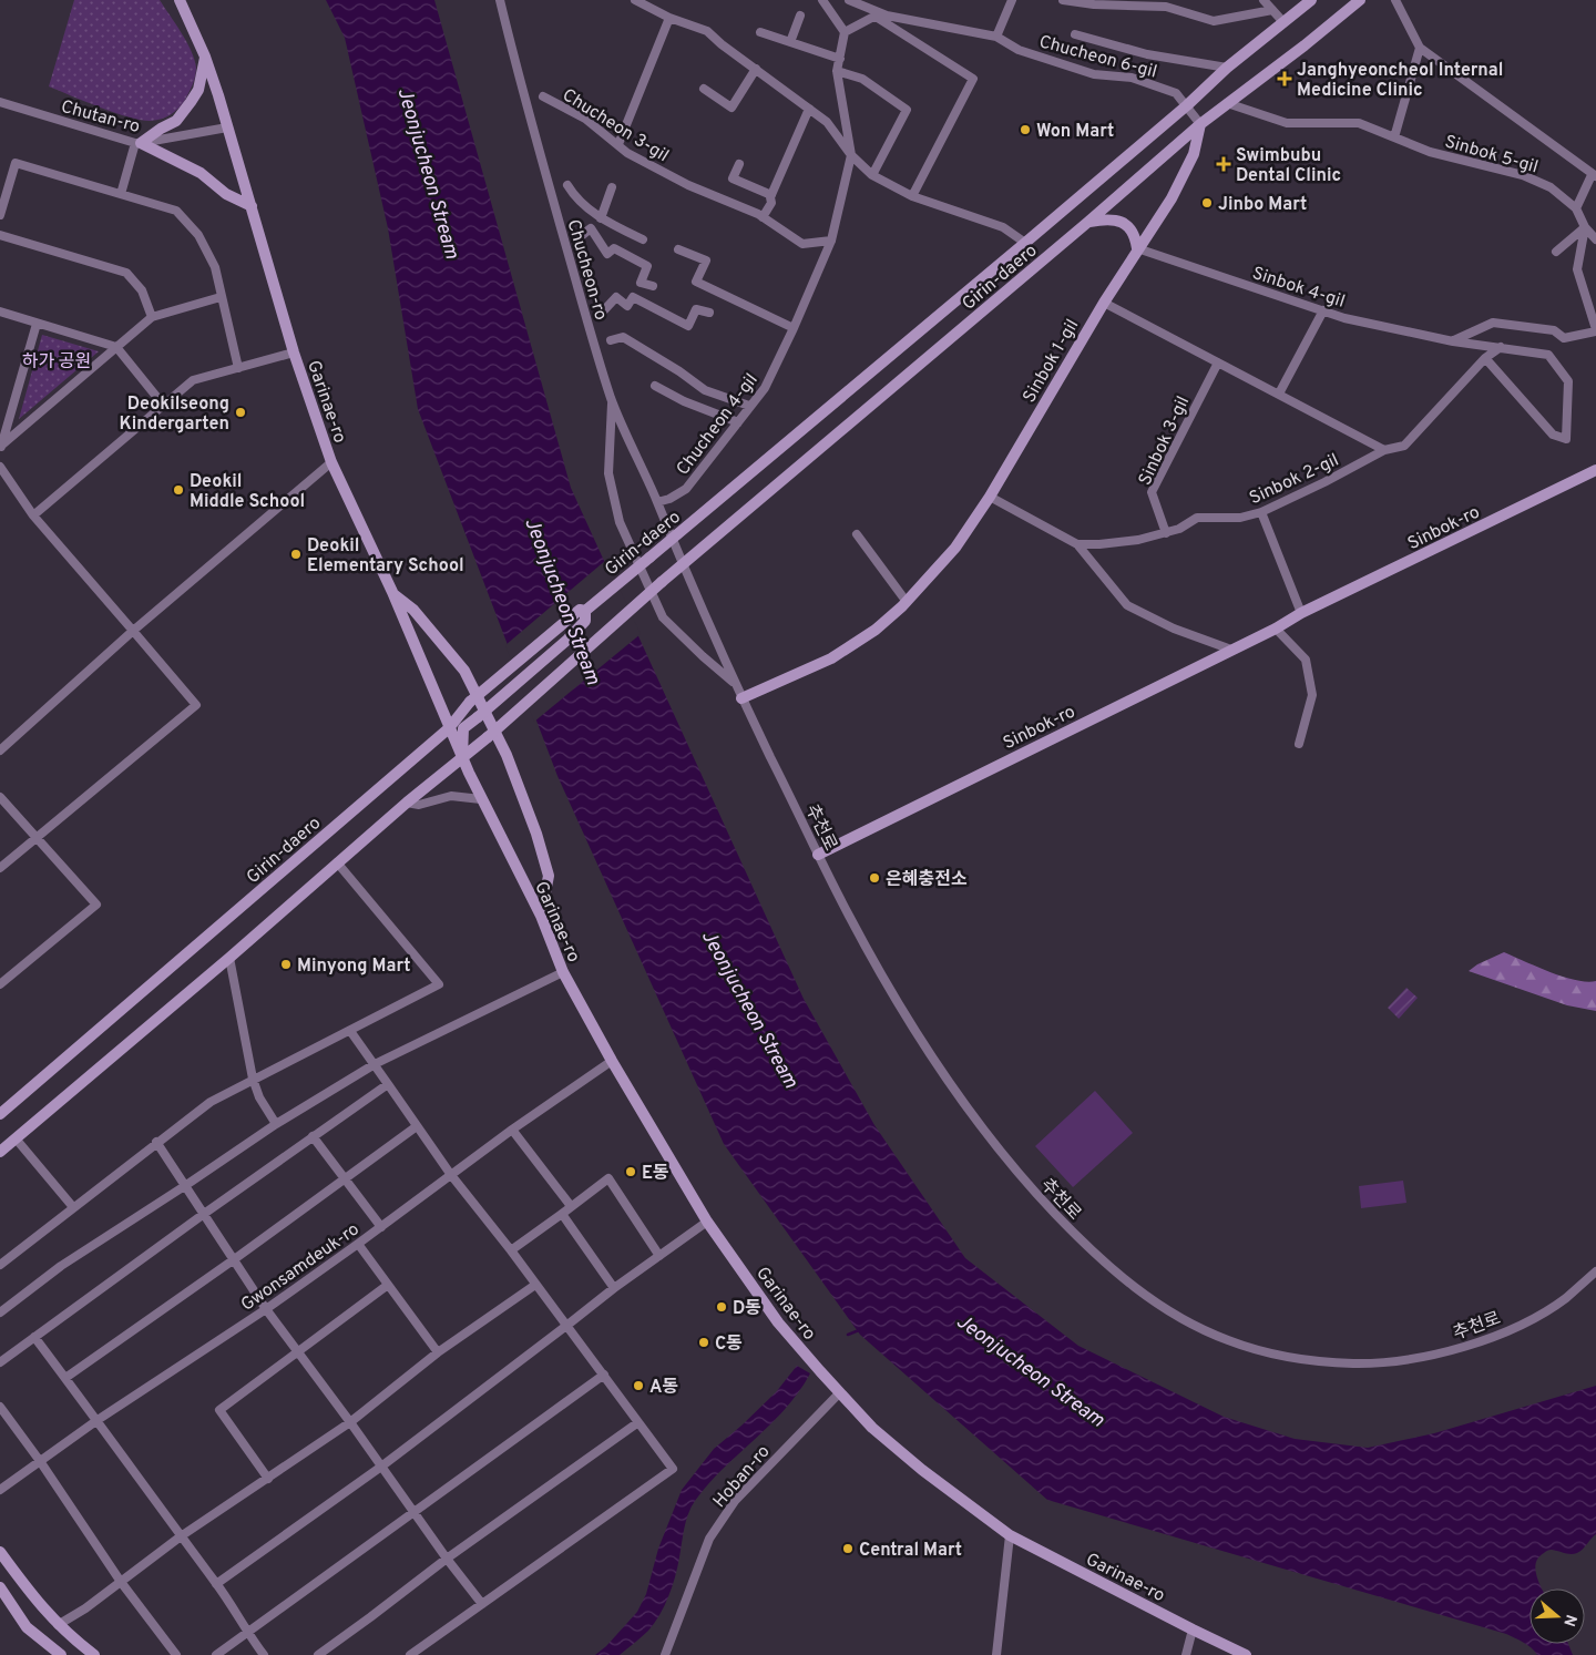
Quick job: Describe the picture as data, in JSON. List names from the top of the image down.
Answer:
{
  "streets": {
    "street": [
      "Chucheon 6-gil",
      "Chutan-ro",
      "Chucheon 3-gil",
      "Sinbok 5-gil",
      "Chucheon-ro",
      "Girin-daero",
      "Sinbok 4-gil",
      "Sinbok 1-gil",
      "Garinae-ro",
      "Chucheon 4-gil",
      "Sinbok 3-gil",
      "Sinbok 2-gil",
      "Sinbok-ro",
      "추천로",
      "Gwonsamdeuk-ro",
      "Hoban-ro"
    ]
  },
  "crossings": [
    ["Chucheon 6-gil", "Girin-daero"],
    ["Chucheon 6-gil", "Sinbok 1-gil"],
    ["Chutan-ro", "Garinae-ro"],
    ["Chucheon 3-gil", "Chucheon 4-gil"],
    ["Sinbok 5-gil", "Girin-daero"],
    ["Chucheon-ro", "Girin-daero"],
    ["Chucheon-ro", "Chucheon 4-gil"],
    ["Chucheon-ro", "추천로"],
    ["Girin-daero", "Sinbok 1-gil"],
    ["Girin-daero", "Garinae-ro"],
    ["Girin-daero", "추천로"],
    ["Sinbok 4-gil", "Sinbok 1-gil"],
    ["Sinbok 4-gil", "Sinbok 2-gil"],
    ["Sinbok 1-gil", "Sinbok 2-gil"],
    ["Sinbok 1-gil", "추천로"],
    ["Garinae-ro", "Gwonsamdeuk-ro"],
    ["Garinae-ro", "Hoban-ro"],
    ["Sinbok 3-gil", "Sinbok 2-gil"],
    ["Sinbok-ro", "추천로"]
  ],
  "water": ["Jeonjucheon Stream"],
  "parks": ["하가 공원"],
  "places": {
    "health": ["Janghyeoncheol Internal Medicine Clinic", "Swimbubu Dental Clinic"],
    "other": [
      "Won Mart",
      "Jinbo Mart",
      "Deokilseong Kindergarten",
      "Deokil Middle School",
      "Deokil Elementary School",
      "은혜충전소",
      "Minyong Mart",
      "E동",
      "D동",
      "C동",
      "A동",
      "Central Mart"
    ]
  },
  "north": "right"
}
